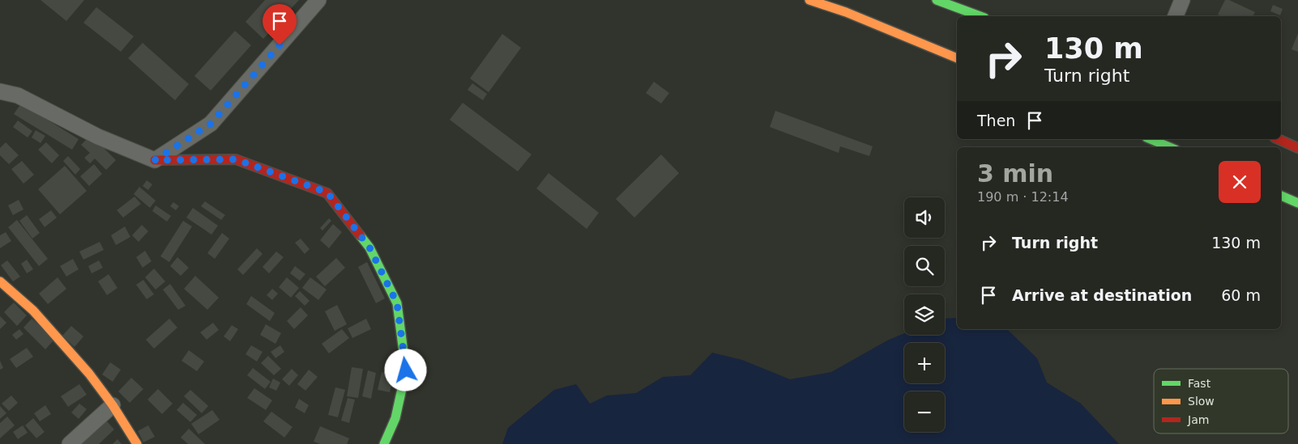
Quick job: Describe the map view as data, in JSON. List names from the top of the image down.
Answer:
{
  "legend": ["Fast", "Slow", "Jam"],
  "page": {
    "turn": ["130 m", "Turn right"],
    "then": "Then",
    "heading": ["3 min", "190 m · 12:14"],
    "map_buttons": ["+", "−"],
    "list": [
      {
        "name": "Turn right",
        "value": "130 m"
      },
      {
        "name": "Arrive at destination",
        "value": "60 m"
      }
    ]
  }
}
